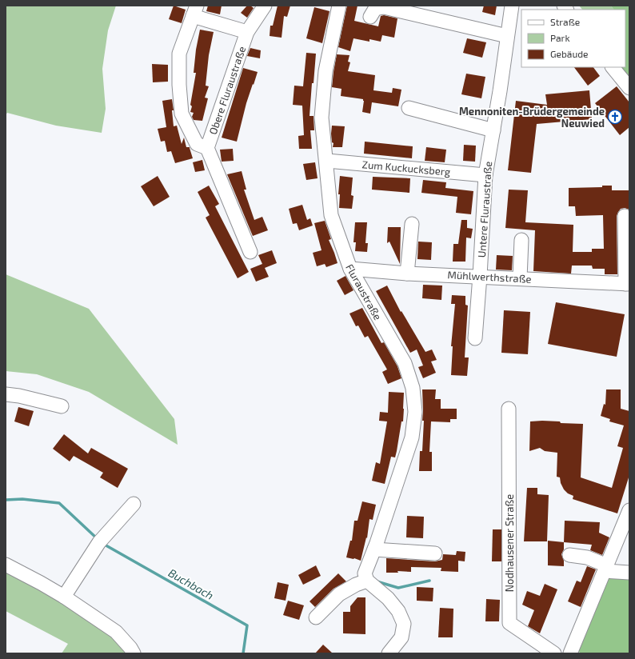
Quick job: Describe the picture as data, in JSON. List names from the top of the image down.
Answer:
{
  "streets": {
    "street": [
      "Obere Fluraustraße",
      "Zum Kuckucksberg",
      "Untere Fluraustraße",
      "Mühlwerthstraße",
      "Fluraustraße",
      "Nodhausener Straße"
    ]
  },
  "crossings": [
    ["Zum Kuckucksberg", "Untere Fluraustraße"],
    ["Zum Kuckucksberg", "Fluraustraße"],
    ["Untere Fluraustraße", "Mühlwerthstraße"],
    ["Mühlwerthstraße", "Fluraustraße"]
  ],
  "water": ["Buchbach"],
  "places": {
    "church": ["Mennoniten-Brüdergemeinde Neuwied"]
  },
  "legend": ["Straße", "Park", "Gebäude"]
}
